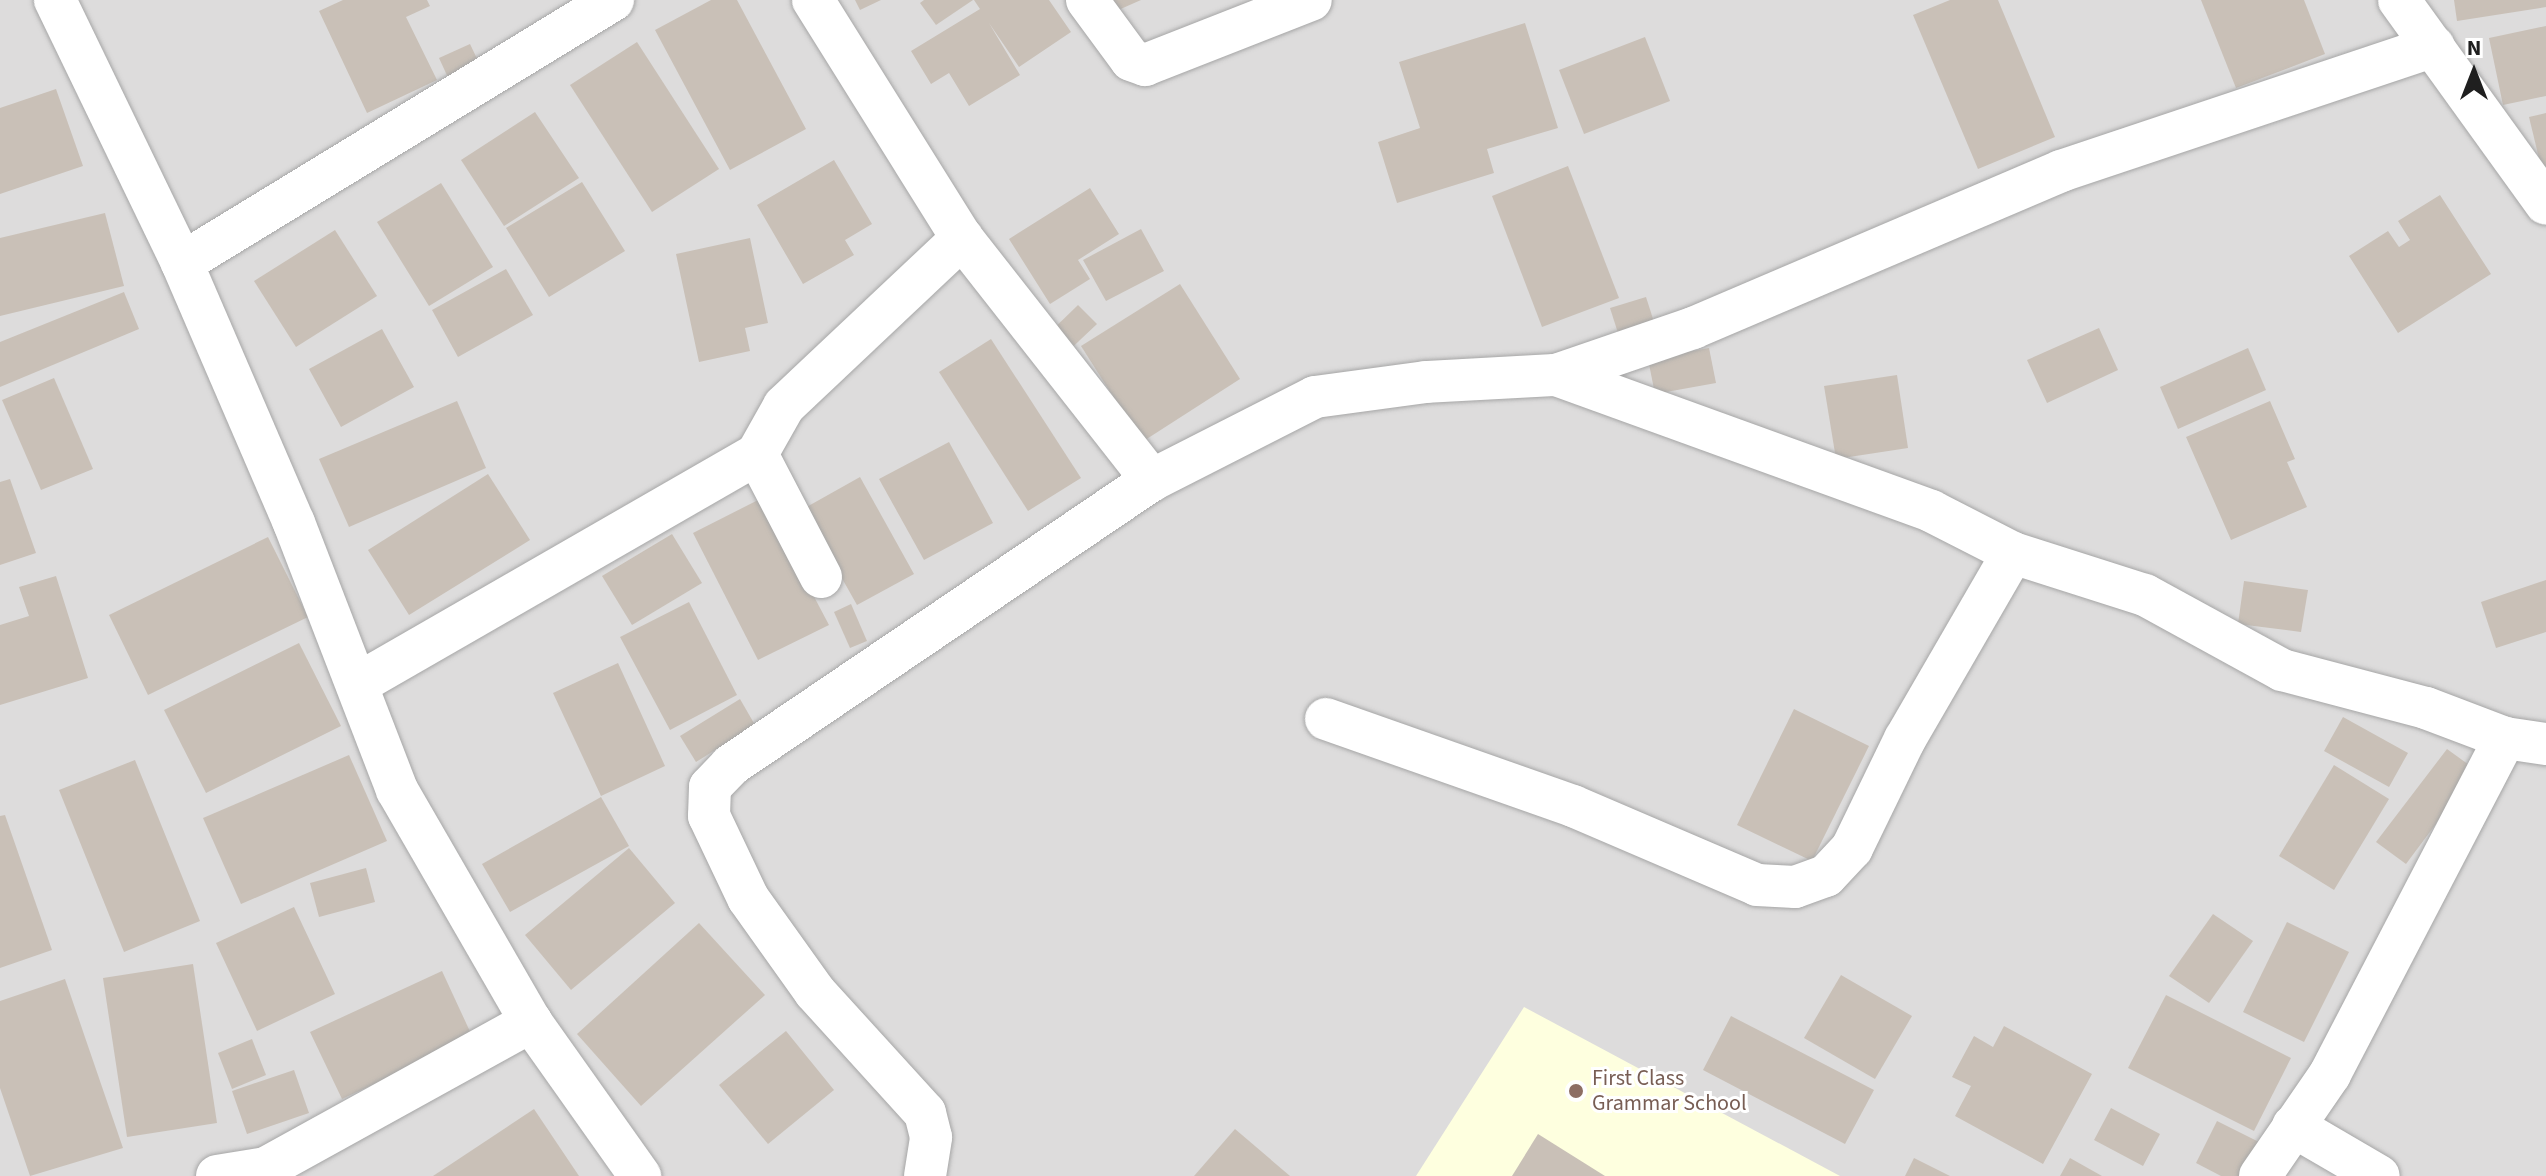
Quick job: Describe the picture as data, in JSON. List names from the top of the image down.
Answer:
{
  "places": ["First Class Grammar School"],
  "north": "top"
}
